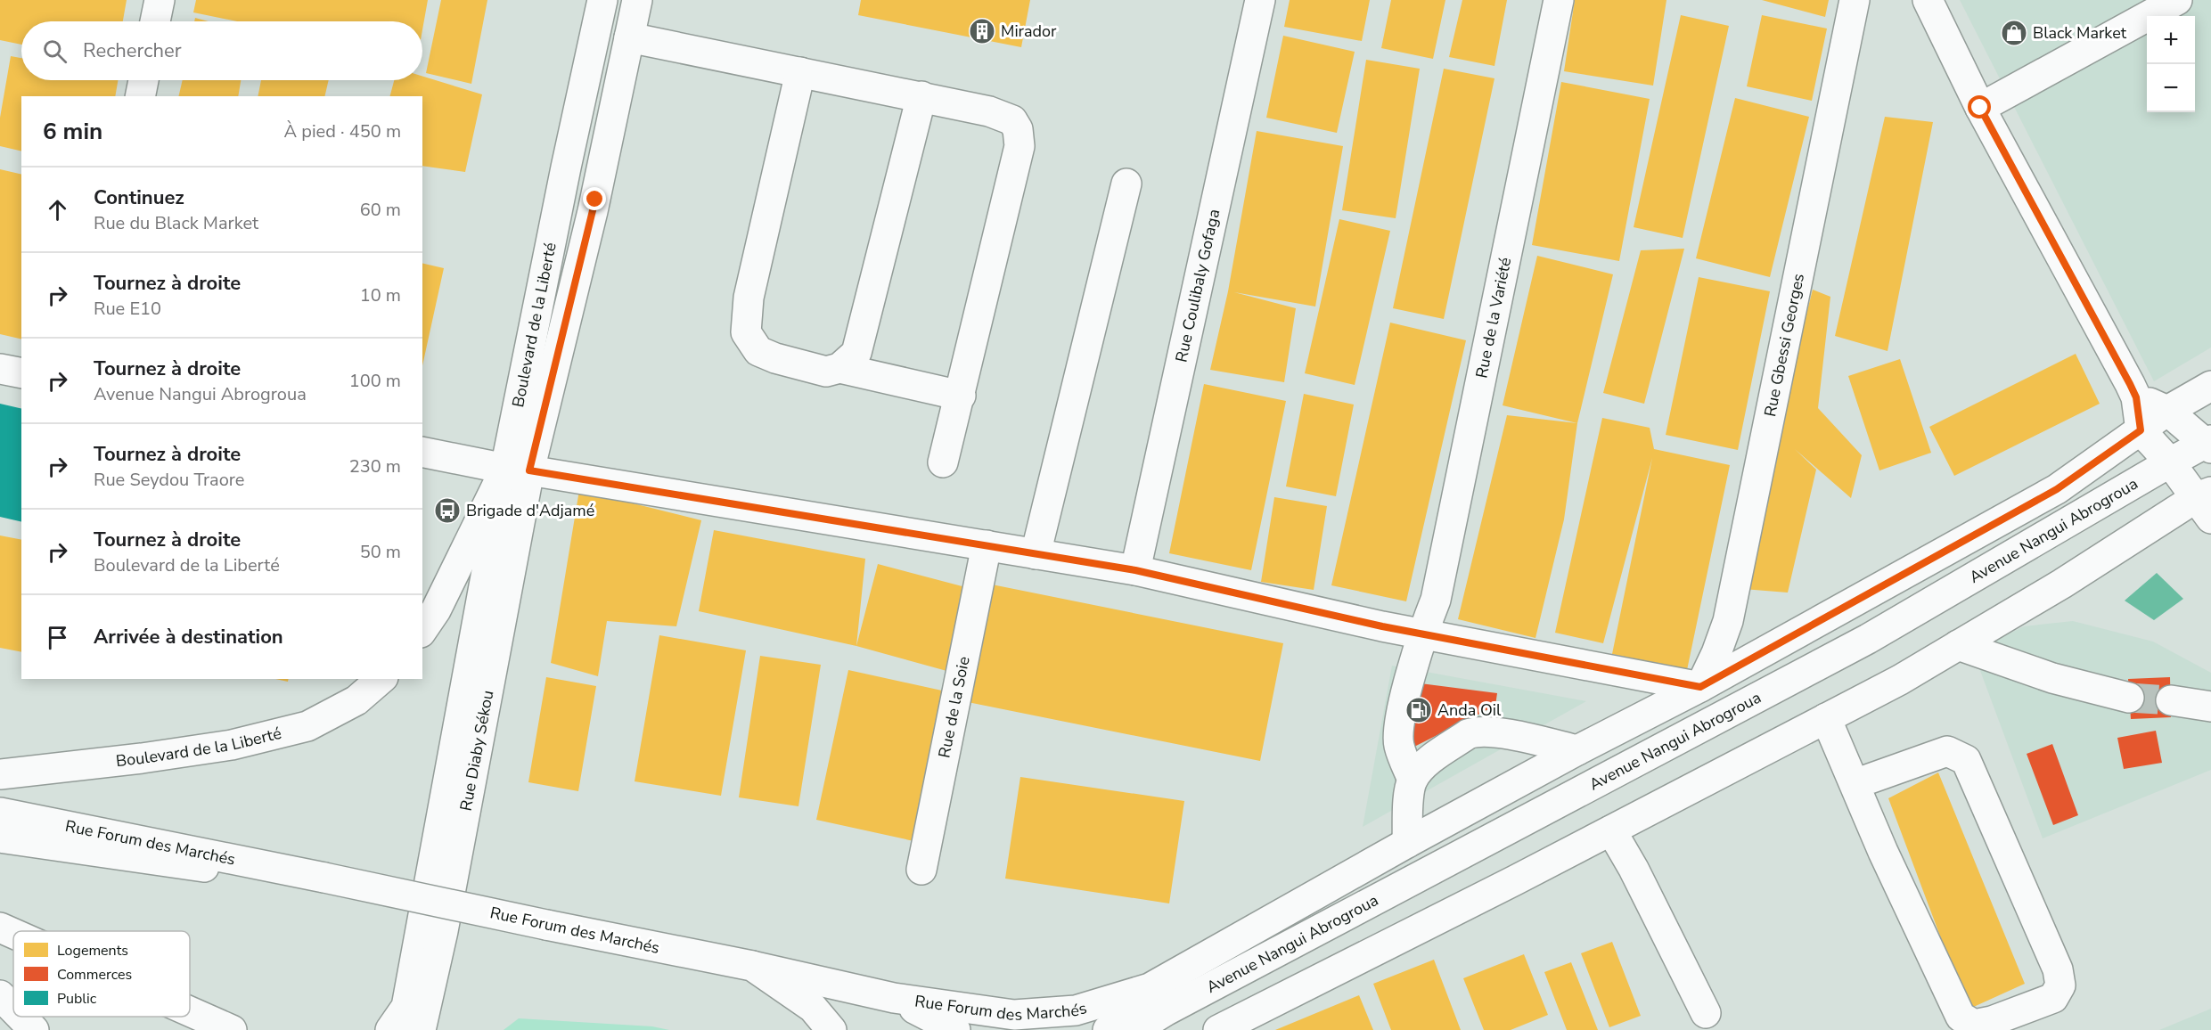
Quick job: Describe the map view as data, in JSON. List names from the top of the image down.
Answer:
{
  "streets": {
    "street": [
      "Rue Coulibaly Gofaga",
      "Rue de la Variété",
      "Boulevard de la Liberté",
      "Rue Gbessi Georges",
      "Avenue Nangui Abrogroua",
      "Rue de la Soie",
      "Rue Diaby Sékou",
      "Rue Forum des Marchés"
    ]
  },
  "crossings": [
    ["Boulevard de la Liberté", "Rue Diaby Sékou"],
    ["Rue Gbessi Georges", "Avenue Nangui Abrogroua"],
    ["Avenue Nangui Abrogroua", "Rue Forum des Marchés"]
  ],
  "places": {
    "building": ["Mirador"],
    "shop": ["Black Market"],
    "bus stop": ["Brigade d'Adjamé"],
    "fuel station": ["Anda Oil"]
  },
  "legend": ["Logements", "Commerces", "Public"],
  "page": {
    "map_buttons": ["+", "−"],
    "search": "Rechercher",
    "heading": ["6 min", "À pied · 450 m"],
    "list": [
      ["Continuez", "Rue du Black Market", "60 m"],
      ["Tournez à droite", "Rue E10", "10 m"],
      ["Tournez à droite", "Avenue Nangui Abrogroua", "100 m"],
      ["Tournez à droite", "Rue Seydou Traore", "230 m"],
      ["Tournez à droite", "Boulevard de la Liberté", "50 m"],
      "Arrivée à destination"
    ]
  }
}
